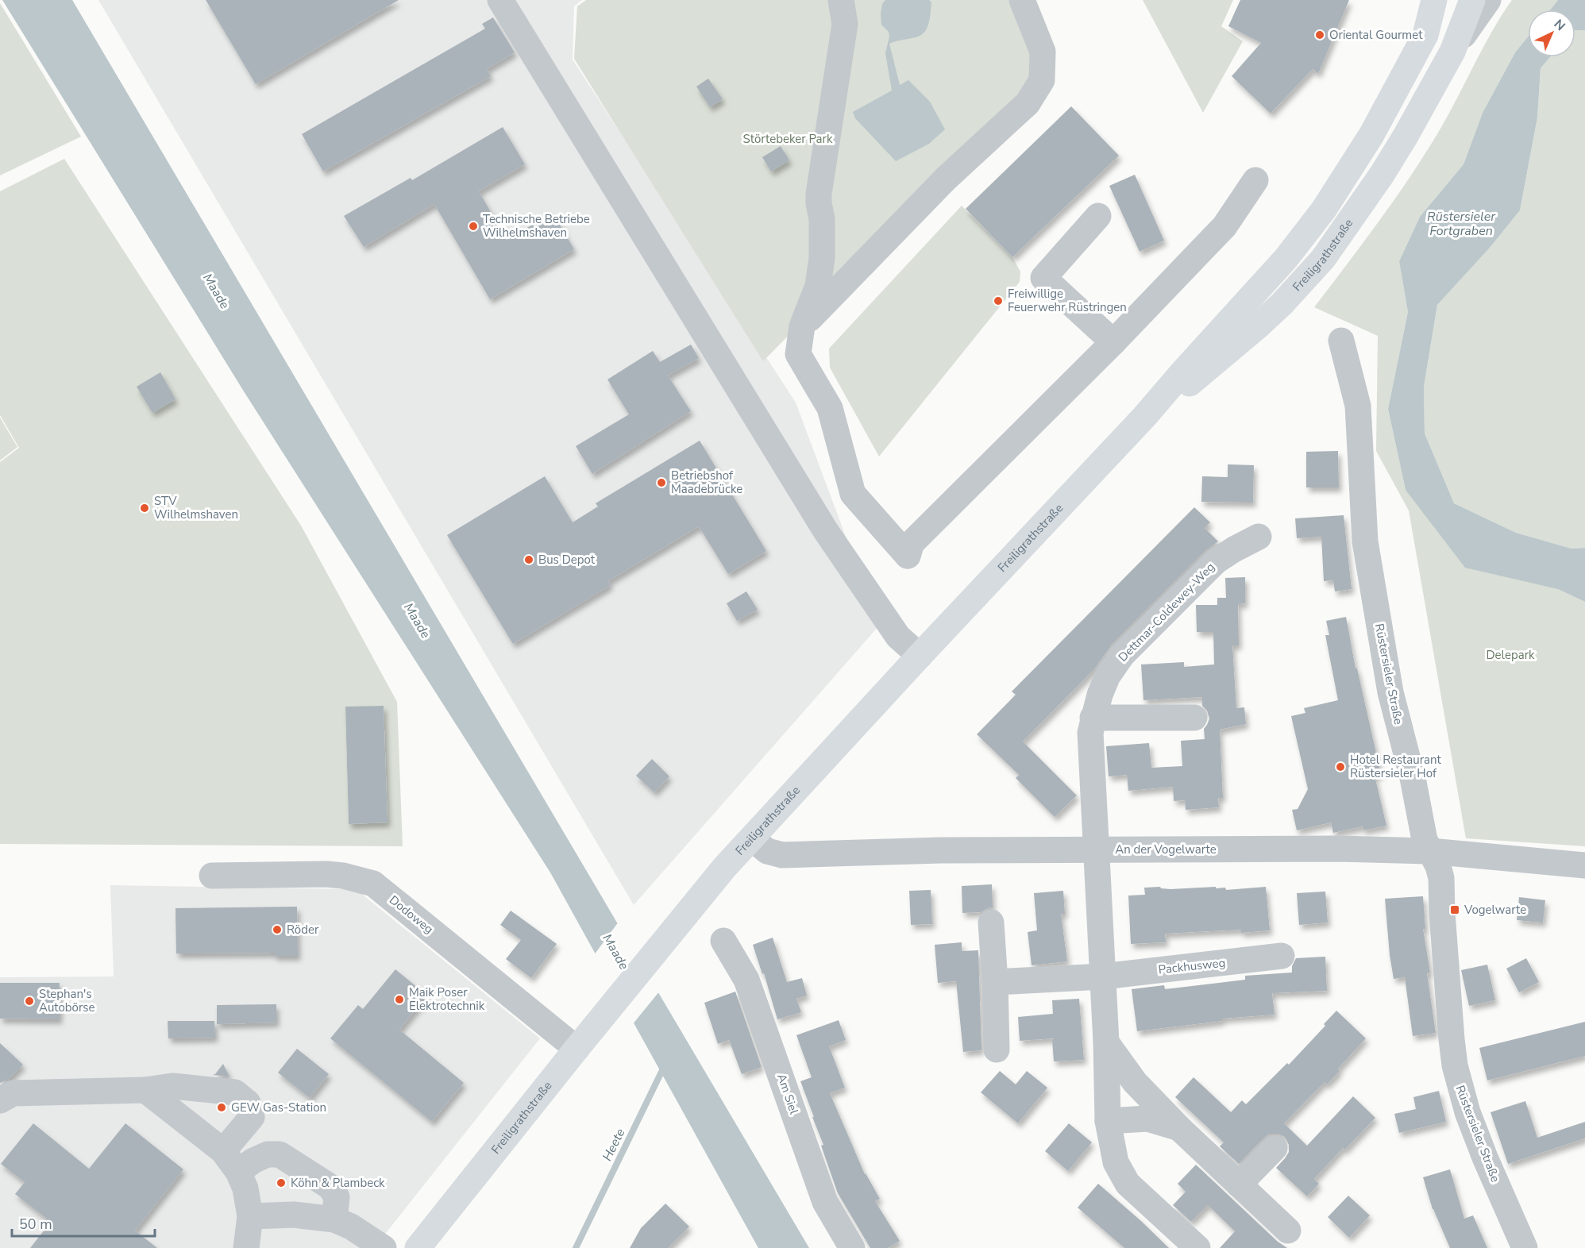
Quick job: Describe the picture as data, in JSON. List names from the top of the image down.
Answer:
{
  "streets": {
    "main road": ["Freiligrathstraße"],
    "street": [
      "Dettmar-Coldewey-Weg",
      "Rüstersieler Straße",
      "An der Vogelwarte",
      "Dodoweg",
      "Packhusweg",
      "Am Siel"
    ]
  },
  "crossings": [
    ["Freiligrathstraße", "An der Vogelwarte"],
    ["Freiligrathstraße", "Dodoweg"],
    ["Dettmar-Coldewey-Weg", "An der Vogelwarte"],
    ["Rüstersieler Straße", "An der Vogelwarte"]
  ],
  "water": ["Rüstersieler Fortgraben", "Maade", "Heete"],
  "parks": ["Störtebeker Park", "Delepark"],
  "places": {
    "other": [
      "Oriental Gourmet",
      "Technische Betriebe Wilhelmshaven",
      "Freiwillige Feuerwehr Rüstringen",
      "Betriebshof Maadebrücke",
      "STV Wilhelmshaven",
      "Bus Depot",
      "Hotel Restaurant Rüstersieler Hof",
      "Röder",
      "Maik Poser Elektrotechnik",
      "Stephan's Autobörse",
      "GEW Gas-Station",
      "Köhn & Plambeck"
    ],
    "transit": ["Vogelwarte"]
  },
  "scale_bar": "50 m",
  "north": "top right"
}
